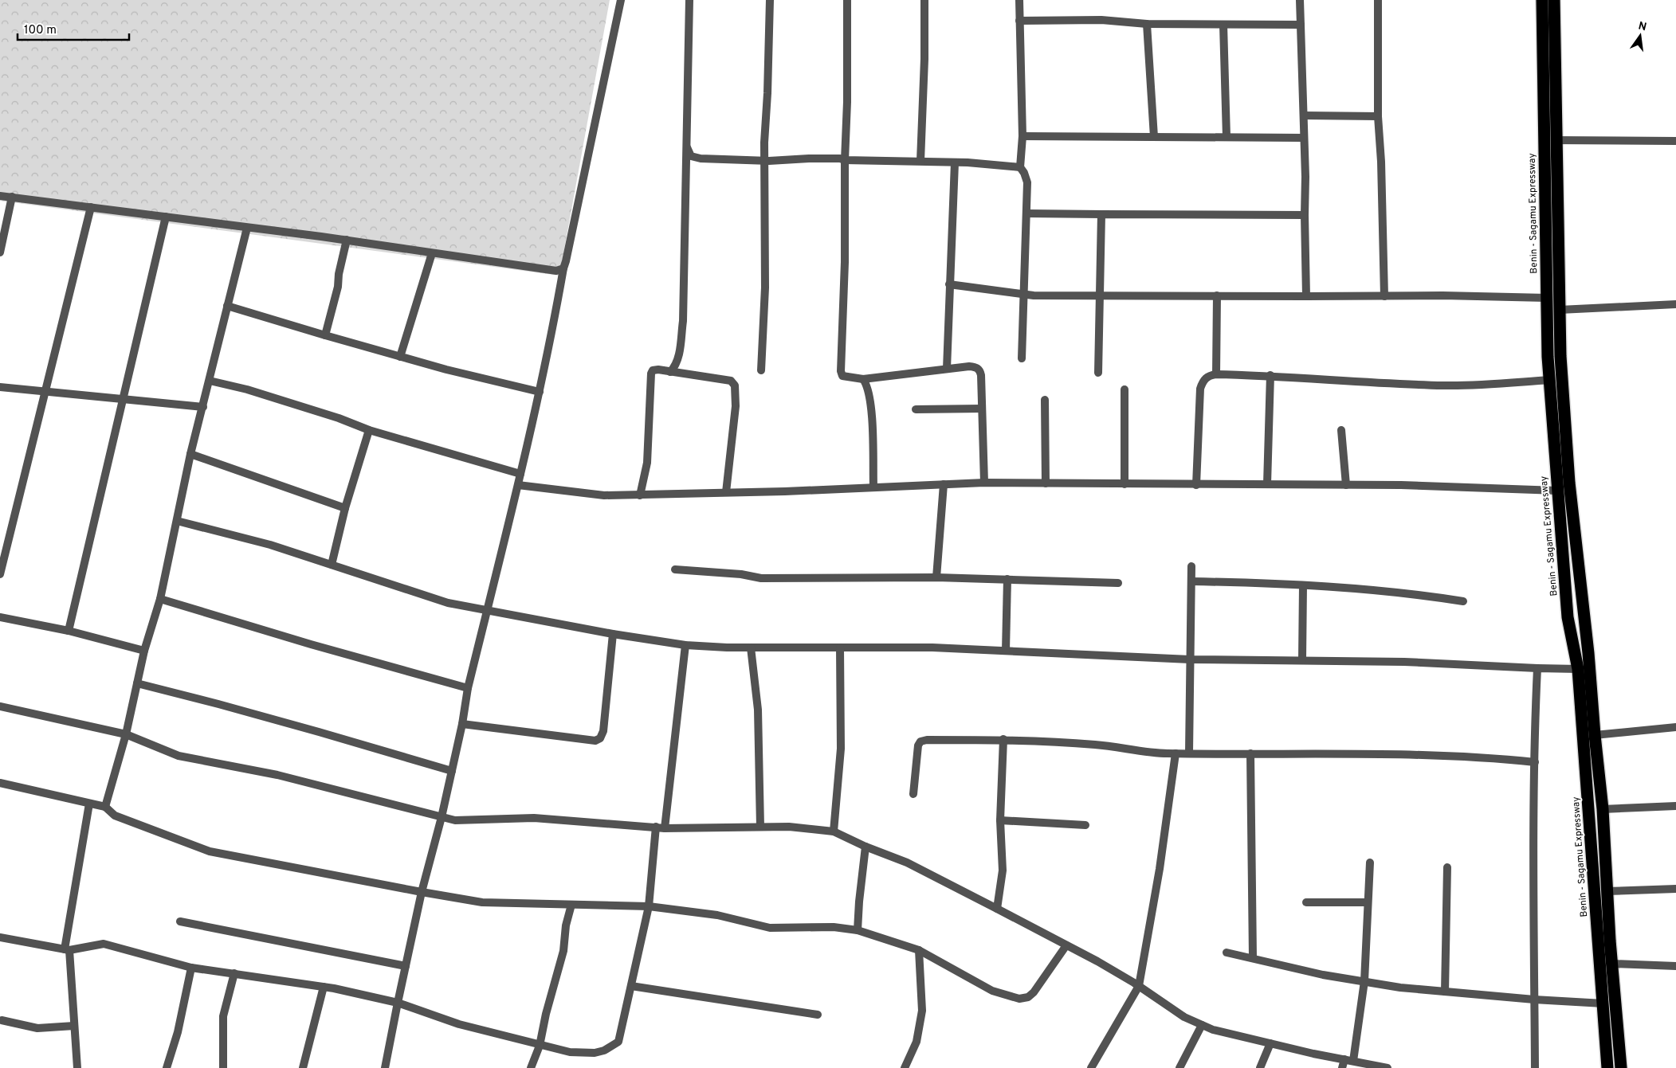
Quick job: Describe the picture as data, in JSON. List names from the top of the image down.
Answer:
{
  "streets": {
    "highway": ["Benin - Sagamu Expressway"]
  },
  "scale_bar": "100 m",
  "north": "top"
}
